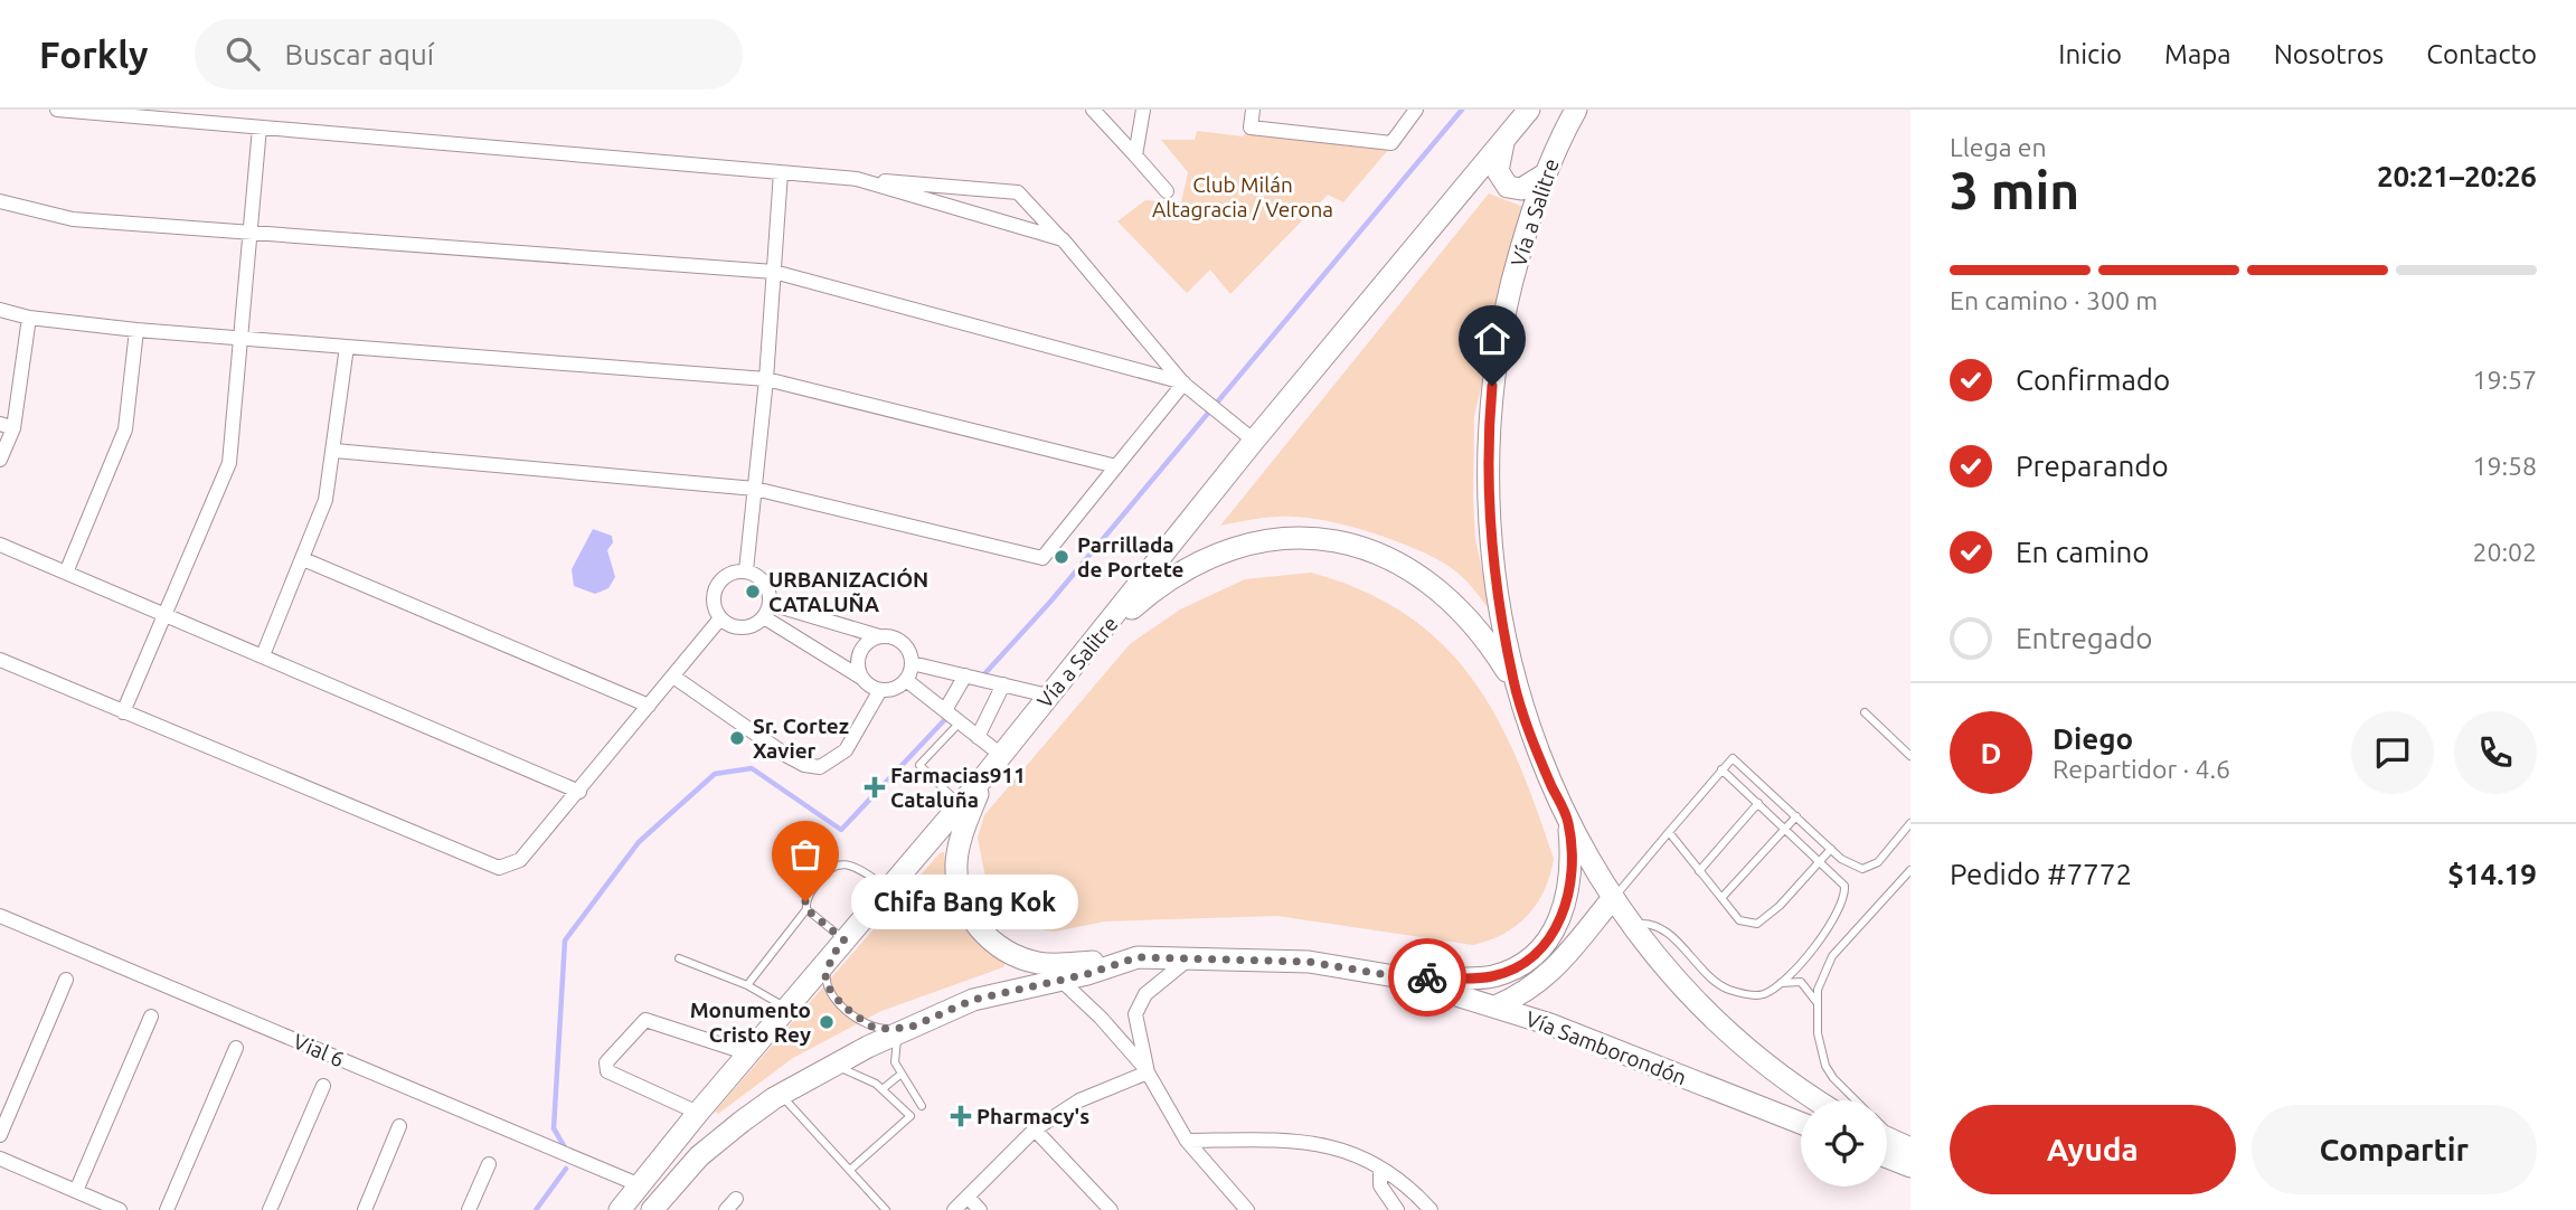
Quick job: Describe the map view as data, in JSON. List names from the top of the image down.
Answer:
{
  "streets": {
    "main road": ["Vía a Salitre", "Vía Samborondón"],
    "street": ["Vial 6"]
  },
  "crossings": [
    ["Vía a Salitre", "Vial 6"]
  ],
  "parks": ["Club Milán Altagracia / Verona"],
  "places": {
    "other": [
      "Parrillada de Portete",
      "URBANIZACIÓN CATALUÑA",
      "Sr. Cortez Xavier",
      "Chifa Bang Kok",
      "Monumento Cristo Rey"
    ],
    "health": ["Farmacias911 Cataluña", "Pharmacy's"]
  },
  "page": {
    "header": "Forkly",
    "search": "Buscar aquí",
    "nav": [
      "Inicio",
      "Mapa",
      "Nosotros",
      "Contacto"
    ],
    "heading": ["3 min", "Llega en", "20:21–20:26"],
    "panel": [
      "Diego",
      "Repartidor · 4.6",
      "Pedido #7772",
      "$14.19"
    ],
    "bar": "En camino · 300 m",
    "list": [
      ["Confirmado", "19:57"],
      ["Preparando", "19:58"],
      ["En camino", "20:02"],
      "Entregado"
    ],
    "round": "D",
    "bubble": "Chifa Bang Kok",
    "buttons": ["Ayuda", "Compartir"]
  }
}
